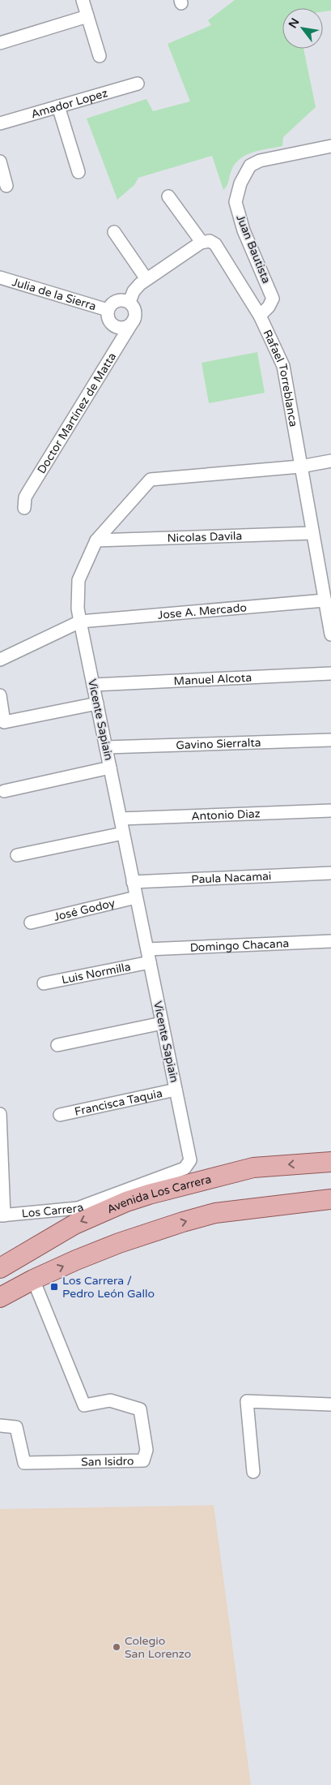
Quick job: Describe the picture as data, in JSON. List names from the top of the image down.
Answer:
{
  "streets": {
    "main road": ["Avenida Los Carrera"],
    "street": [
      "Amador Lopez",
      "Juan Bautista",
      "Julia de la Sierra",
      "Rafael Torreblanca",
      "Doctor Martínez de Matta",
      "Nicolas Davila",
      "Jose A. Mercado",
      "Manuel Alcota",
      "Vicente Sapiain",
      "Gavino Sierralta",
      "Antonio Diaz",
      "Paula Nacamai",
      "José Godoy",
      "Domingo Chacana",
      "Luis Normilla",
      "Francisca Taquia",
      "Los Carrera",
      "San Isidro"
    ]
  },
  "crossings": [
    ["Juan Bautista", "Rafael Torreblanca"],
    ["Julia de la Sierra", "Doctor Martínez de Matta"],
    ["Rafael Torreblanca", "Nicolas Davila"],
    ["Rafael Torreblanca", "Jose A. Mercado"],
    ["Rafael Torreblanca", "Vicente Sapiain"],
    ["Nicolas Davila", "Vicente Sapiain"],
    ["Jose A. Mercado", "Vicente Sapiain"],
    ["Manuel Alcota", "Vicente Sapiain"],
    ["Vicente Sapiain", "Gavino Sierralta"],
    ["Vicente Sapiain", "Antonio Diaz"],
    ["Vicente Sapiain", "Paula Nacamai"],
    ["Vicente Sapiain", "José Godoy"],
    ["Vicente Sapiain", "Domingo Chacana"],
    ["Vicente Sapiain", "Luis Normilla"],
    ["Vicente Sapiain", "Francisca Taquia"],
    ["Vicente Sapiain", "Los Carrera"]
  ],
  "places": {
    "transit": ["Los Carrera / Pedro León Gallo"],
    "other": ["Colegio San Lorenzo"]
  },
  "north": "top left"
}
